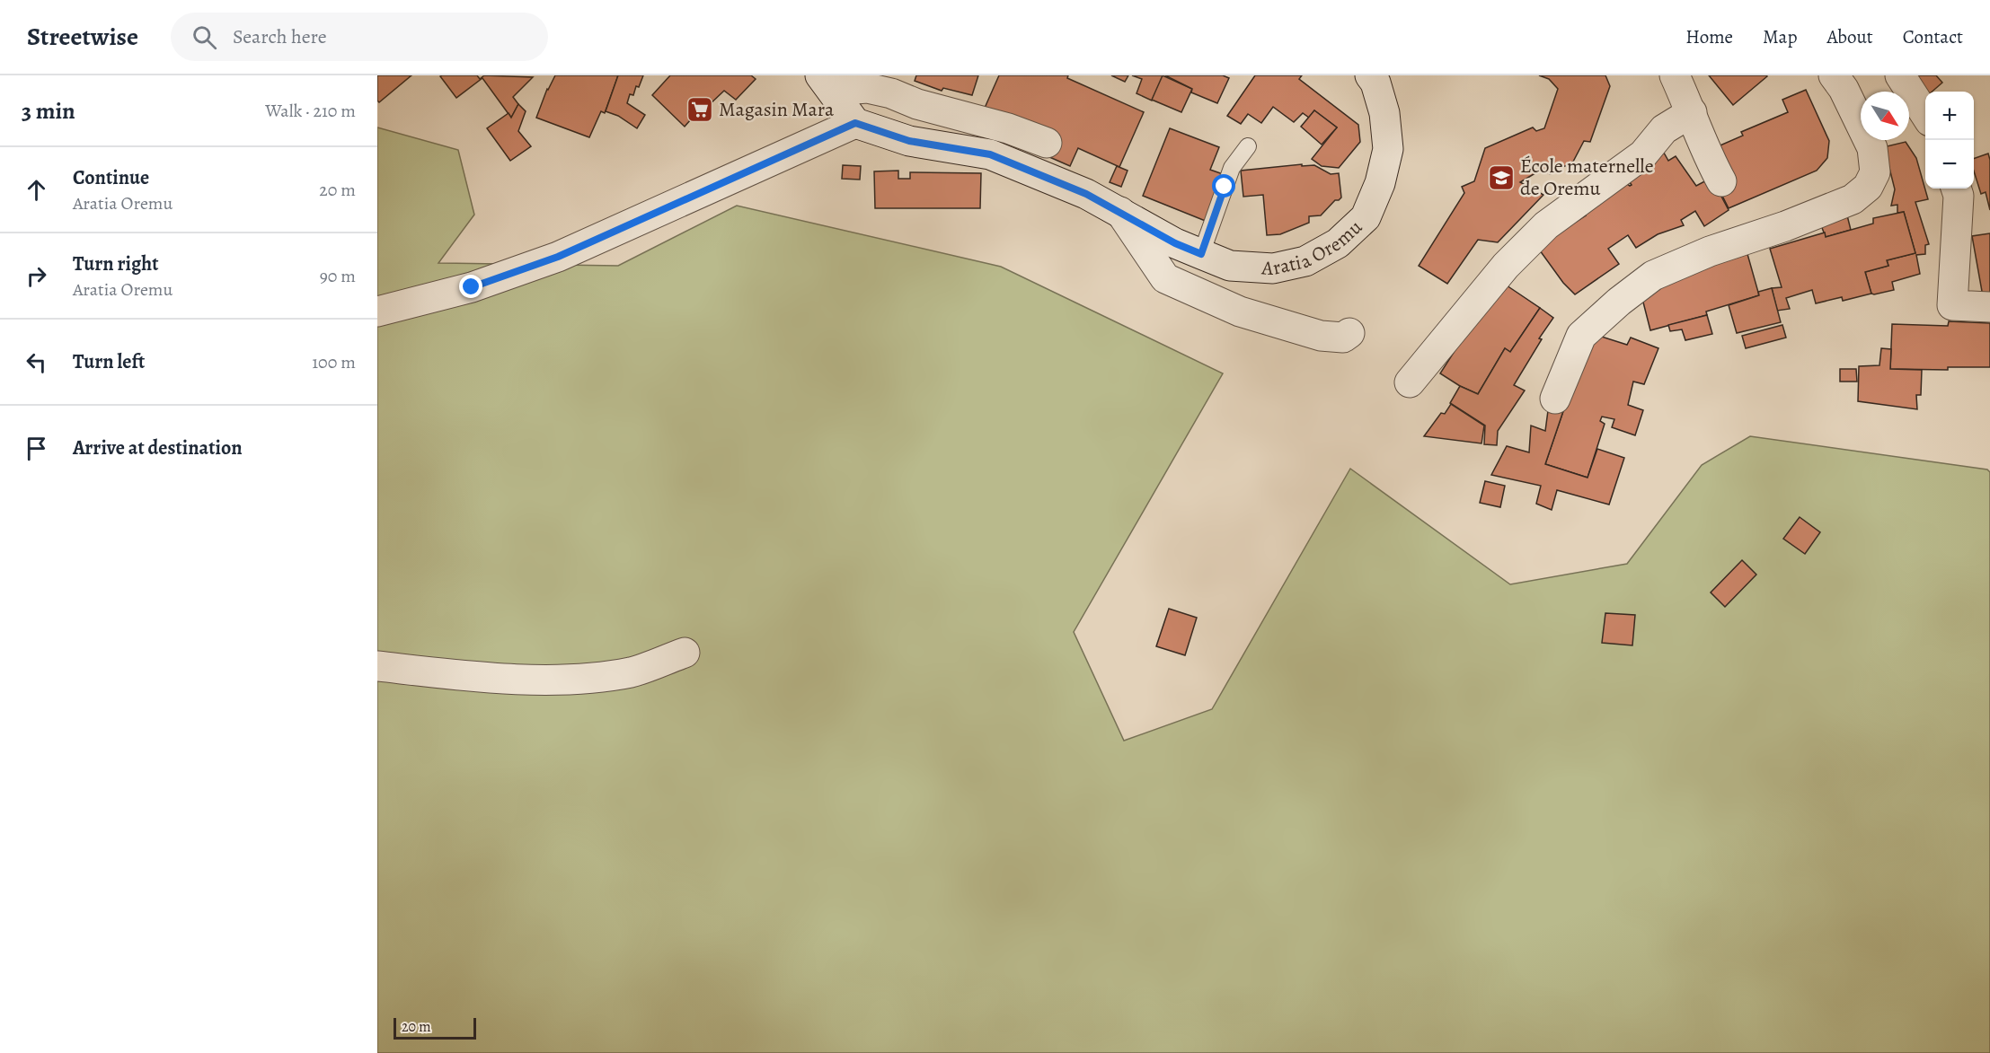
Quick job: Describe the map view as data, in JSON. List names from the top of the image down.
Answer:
{
  "streets": {
    "street": ["Aratia Oremu"]
  },
  "places": {
    "supermarket": ["Magasin Mara"],
    "school or university": ["École maternelle de Oremu"]
  },
  "scale_bar": "20 m",
  "north": "bottom right",
  "page": {
    "header": "Streetwise",
    "search": "Search here",
    "nav": [
      "Home",
      "Map",
      "About",
      "Contact"
    ],
    "heading": ["3 min", "Walk · 210 m"],
    "map_buttons": ["+", "−"],
    "list": [
      ["Continue", "Aratia Oremu", "20 m"],
      ["Turn right", "Aratia Oremu", "90 m"],
      ["Turn left", "100 m"],
      "Arrive at destination"
    ],
    "scale": "20 m"
  }
}
